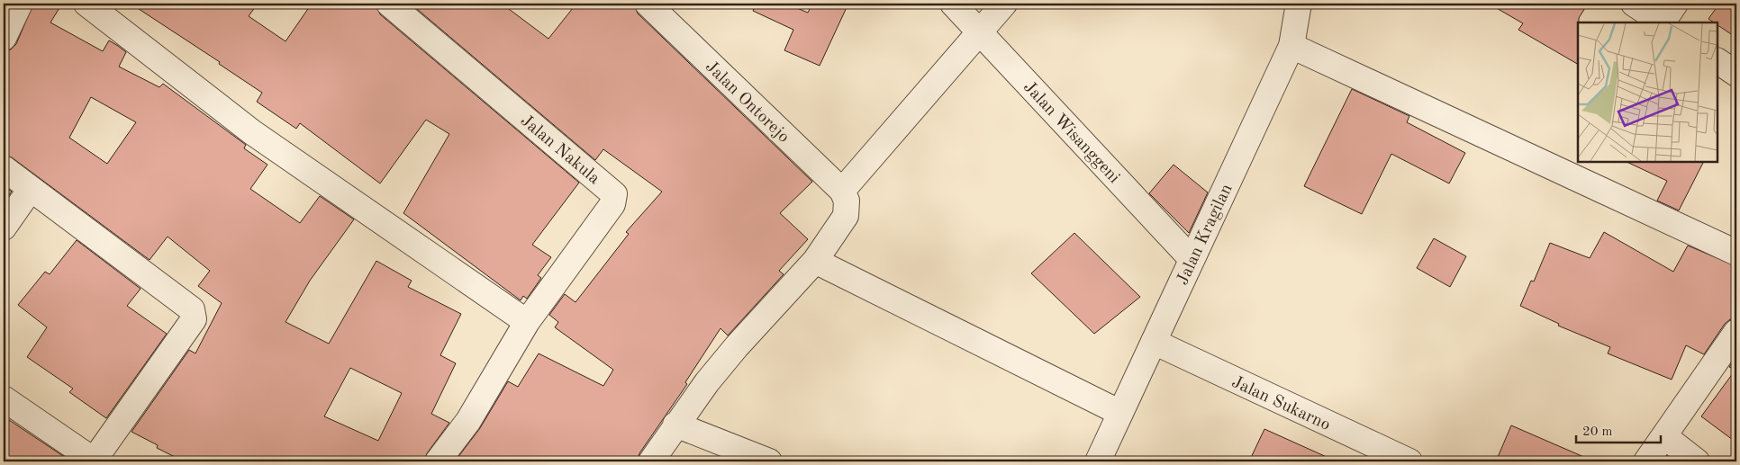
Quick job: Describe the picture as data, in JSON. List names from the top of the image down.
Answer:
{
  "streets": {
    "street": [
      "Jalan Ontorejo",
      "Jalan Wisanggeni",
      "Jalan Nakula",
      "Jalan Kragilan",
      "Jalan Sukarno"
    ]
  },
  "crossings": [
    ["Jalan Wisanggeni", "Jalan Kragilan"],
    ["Jalan Kragilan", "Jalan Sukarno"]
  ],
  "scale_bar": "20 m"
}
